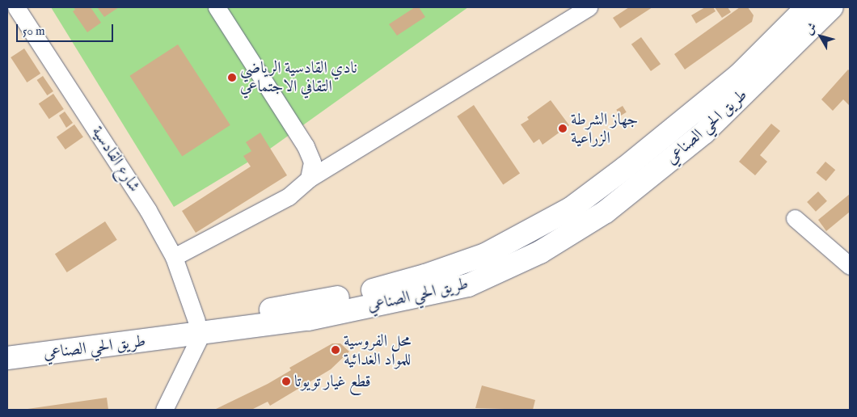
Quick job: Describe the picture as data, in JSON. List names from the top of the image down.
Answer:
{
  "streets": {
    "highway": ["طريق الحي الصناعي"],
    "street": ["شارع القادسية"]
  },
  "crossings": [
    ["طريق الحي الصناعي", "شارع القادسية"]
  ],
  "places": [
    "نادي القادسية الرياضي التقافي الاجتماعي",
    "جهاز الشرطة الزراعية",
    "محل الفروسية للمواد الغدائية",
    "قطع غيار تويوتا"
  ],
  "scale_bar": "50 m",
  "north": "top left"
}
